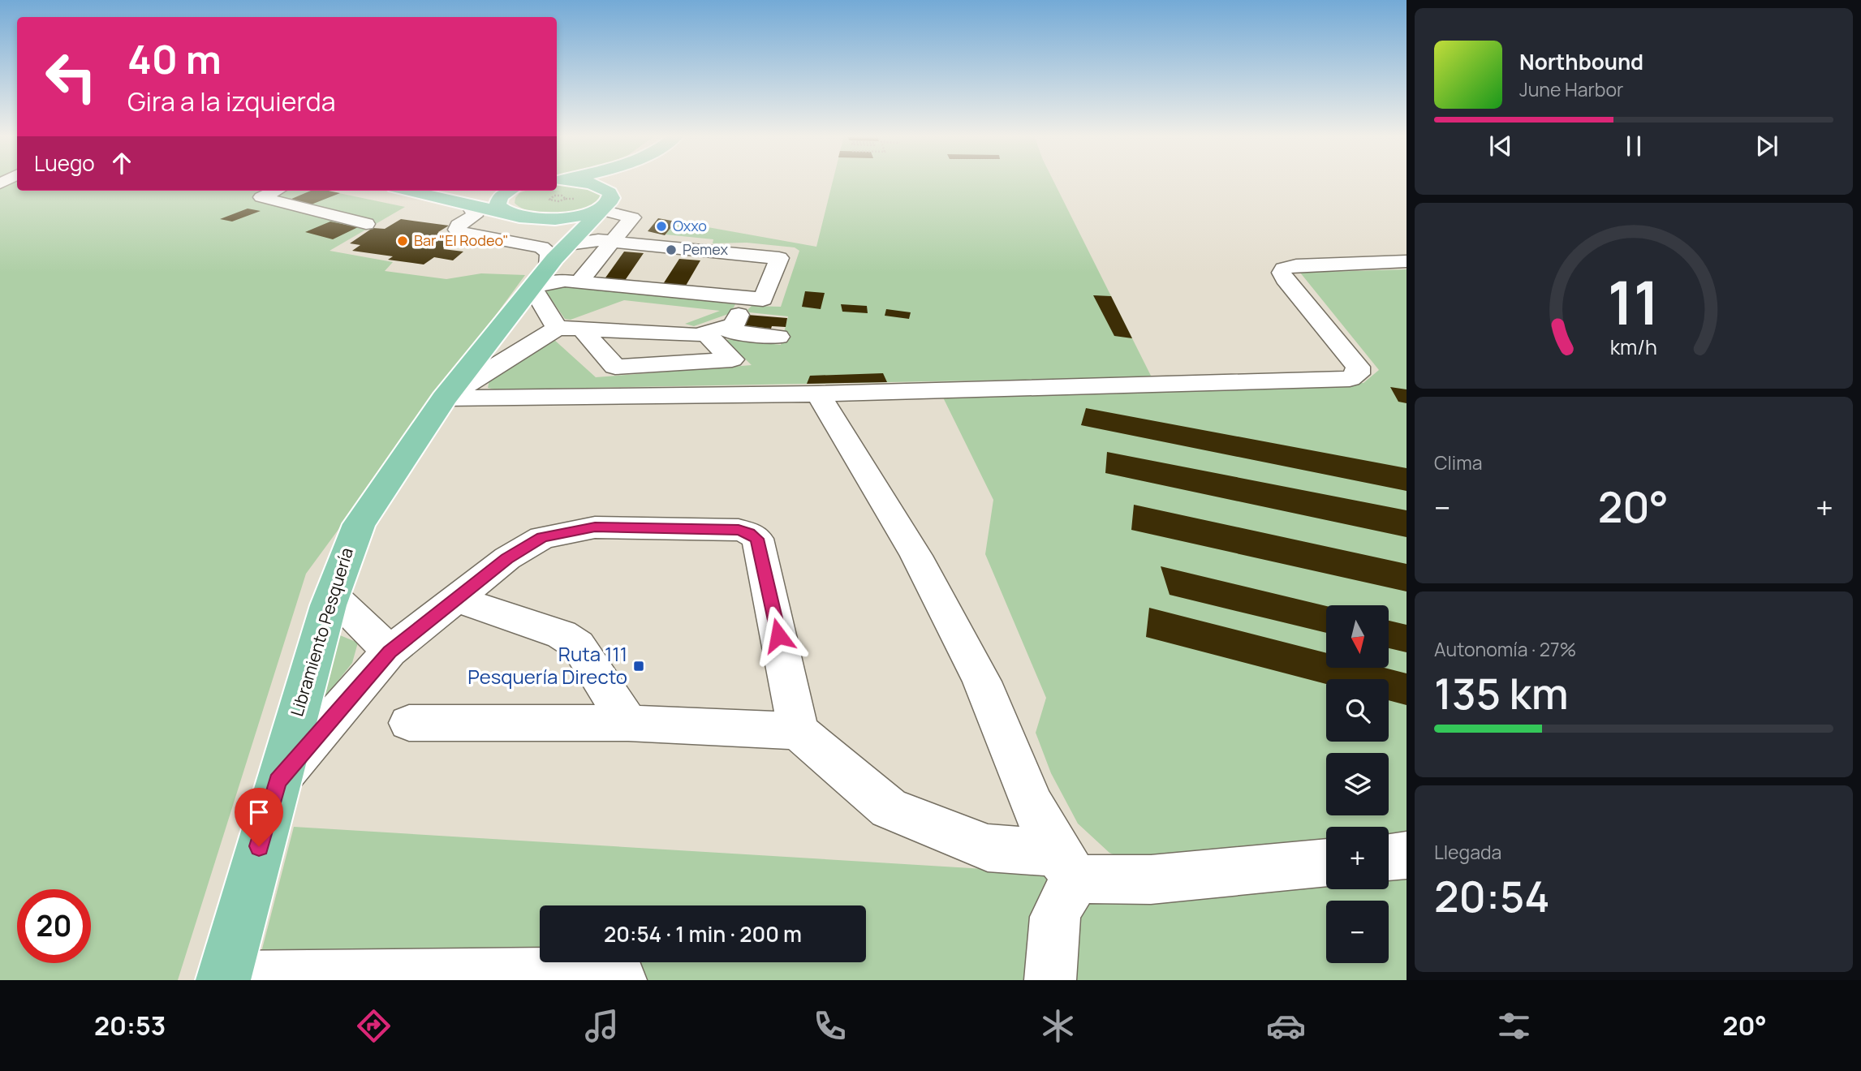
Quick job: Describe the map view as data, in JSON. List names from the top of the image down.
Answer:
{
  "streets": {
    "main road": ["Libramiento Pesquería"]
  },
  "places": {
    "other": ["Oxxo", "Bar \"El Rodeo\"", "Pemex"],
    "transit": ["Ruta 111 Pesquería Directo"]
  },
  "north": "bottom",
  "page": {
    "turn": ["40 m", "Gira a la izquierda"],
    "song": ["Northbound", "June Harbor"],
    "then": "Luego",
    "tile": [
      "Clima",
      ["Autonomía · 27%", "135 km"],
      ["Llegada", "20:54"]
    ],
    "heat": ["−", "20°", "+"],
    "map_buttons": ["+", "−"],
    "limit": "20",
    "trip": "20:54 · 1 min · 200 m",
    "tabs": ["20:53", "20°"],
    "gauge": ["11", "km/h"]
  }
}
